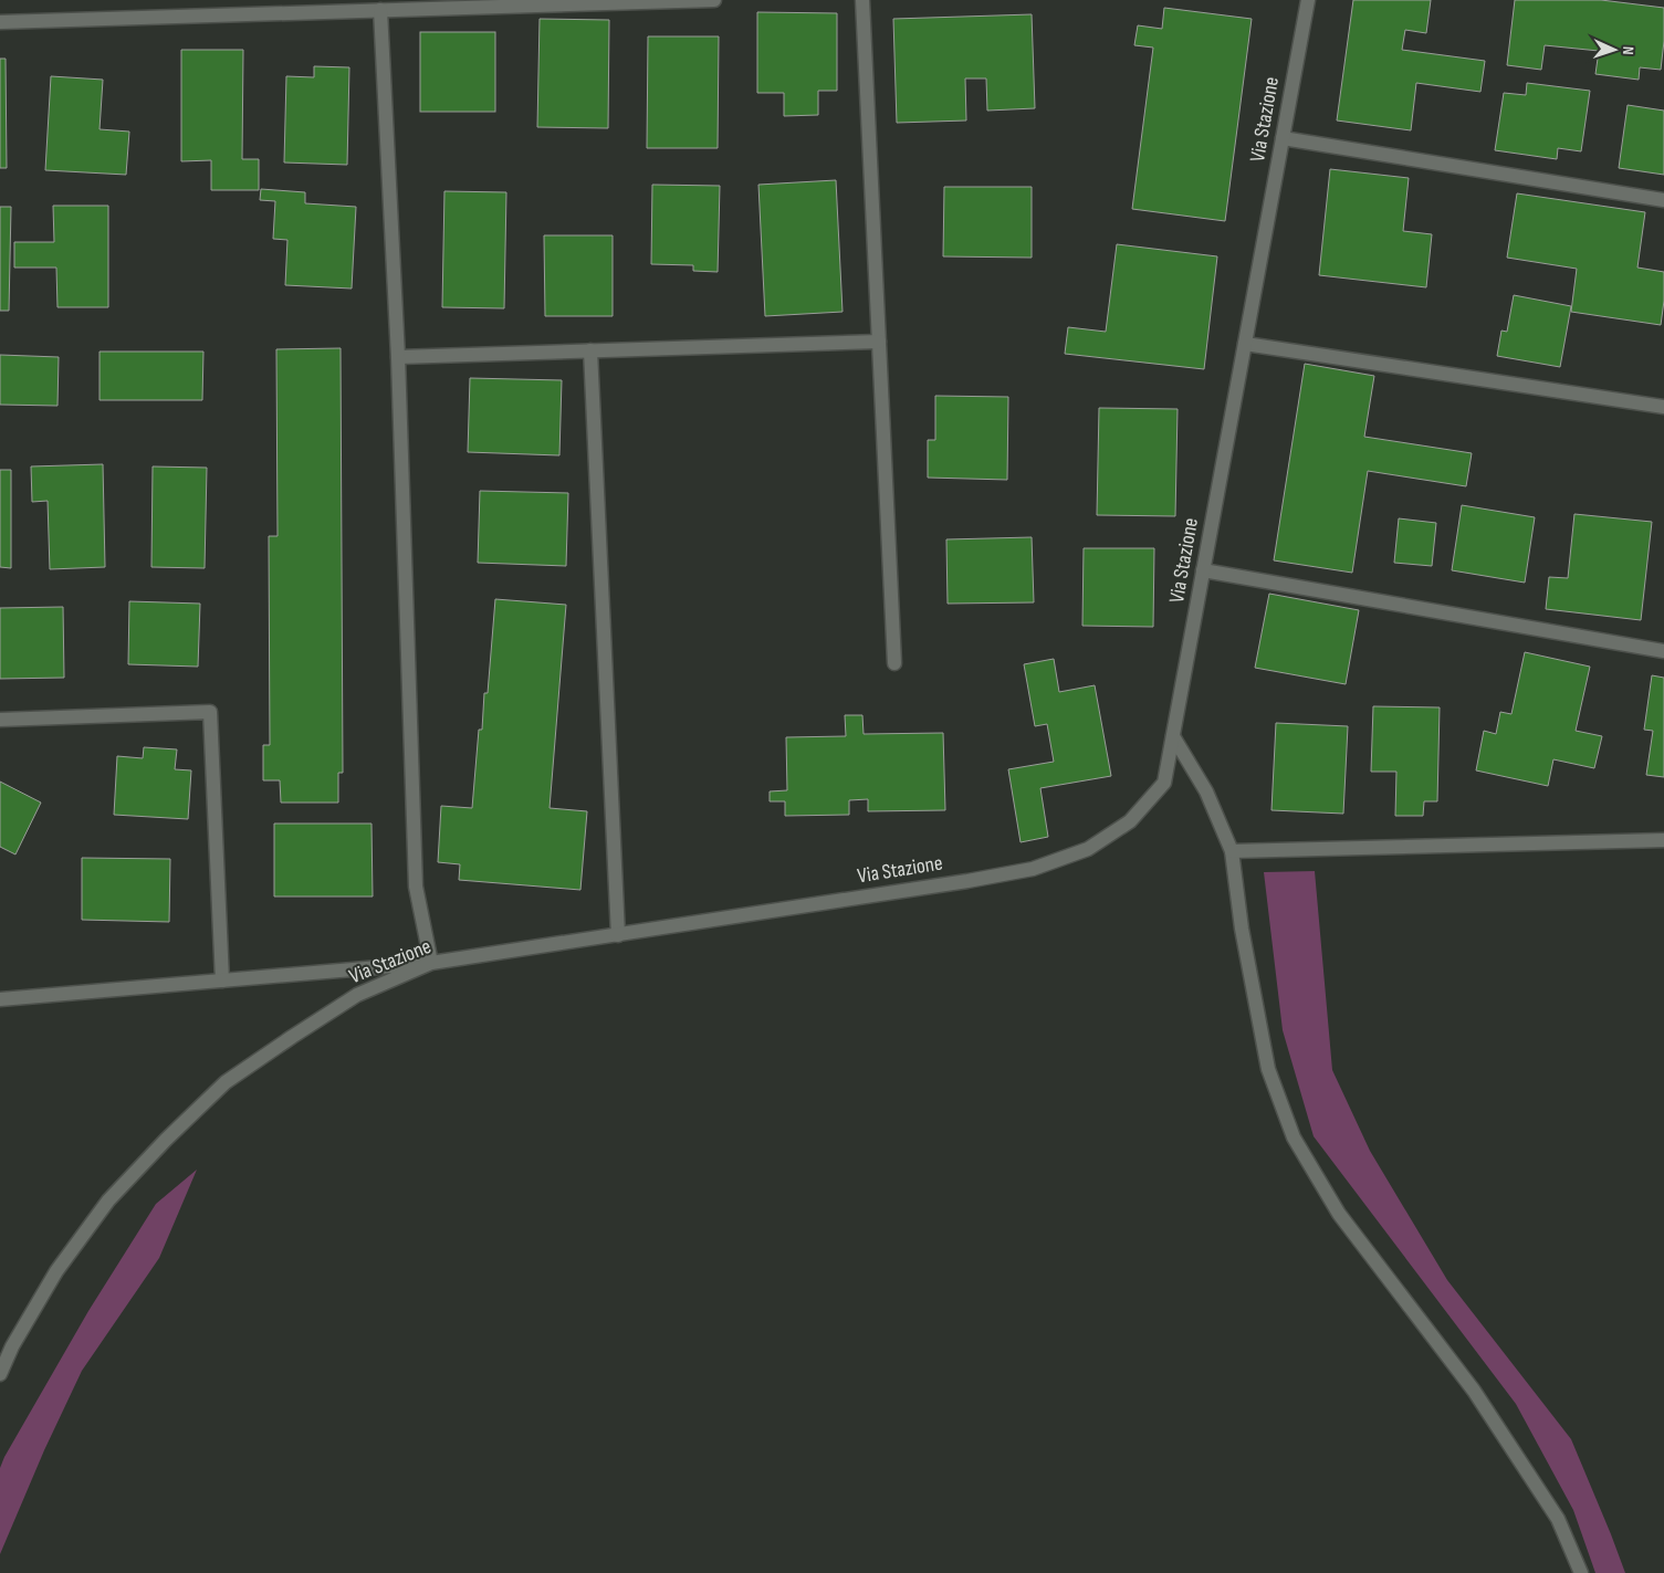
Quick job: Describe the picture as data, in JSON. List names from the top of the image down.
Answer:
{
  "streets": {
    "street": ["Via Stazione"]
  },
  "north": "right"
}
